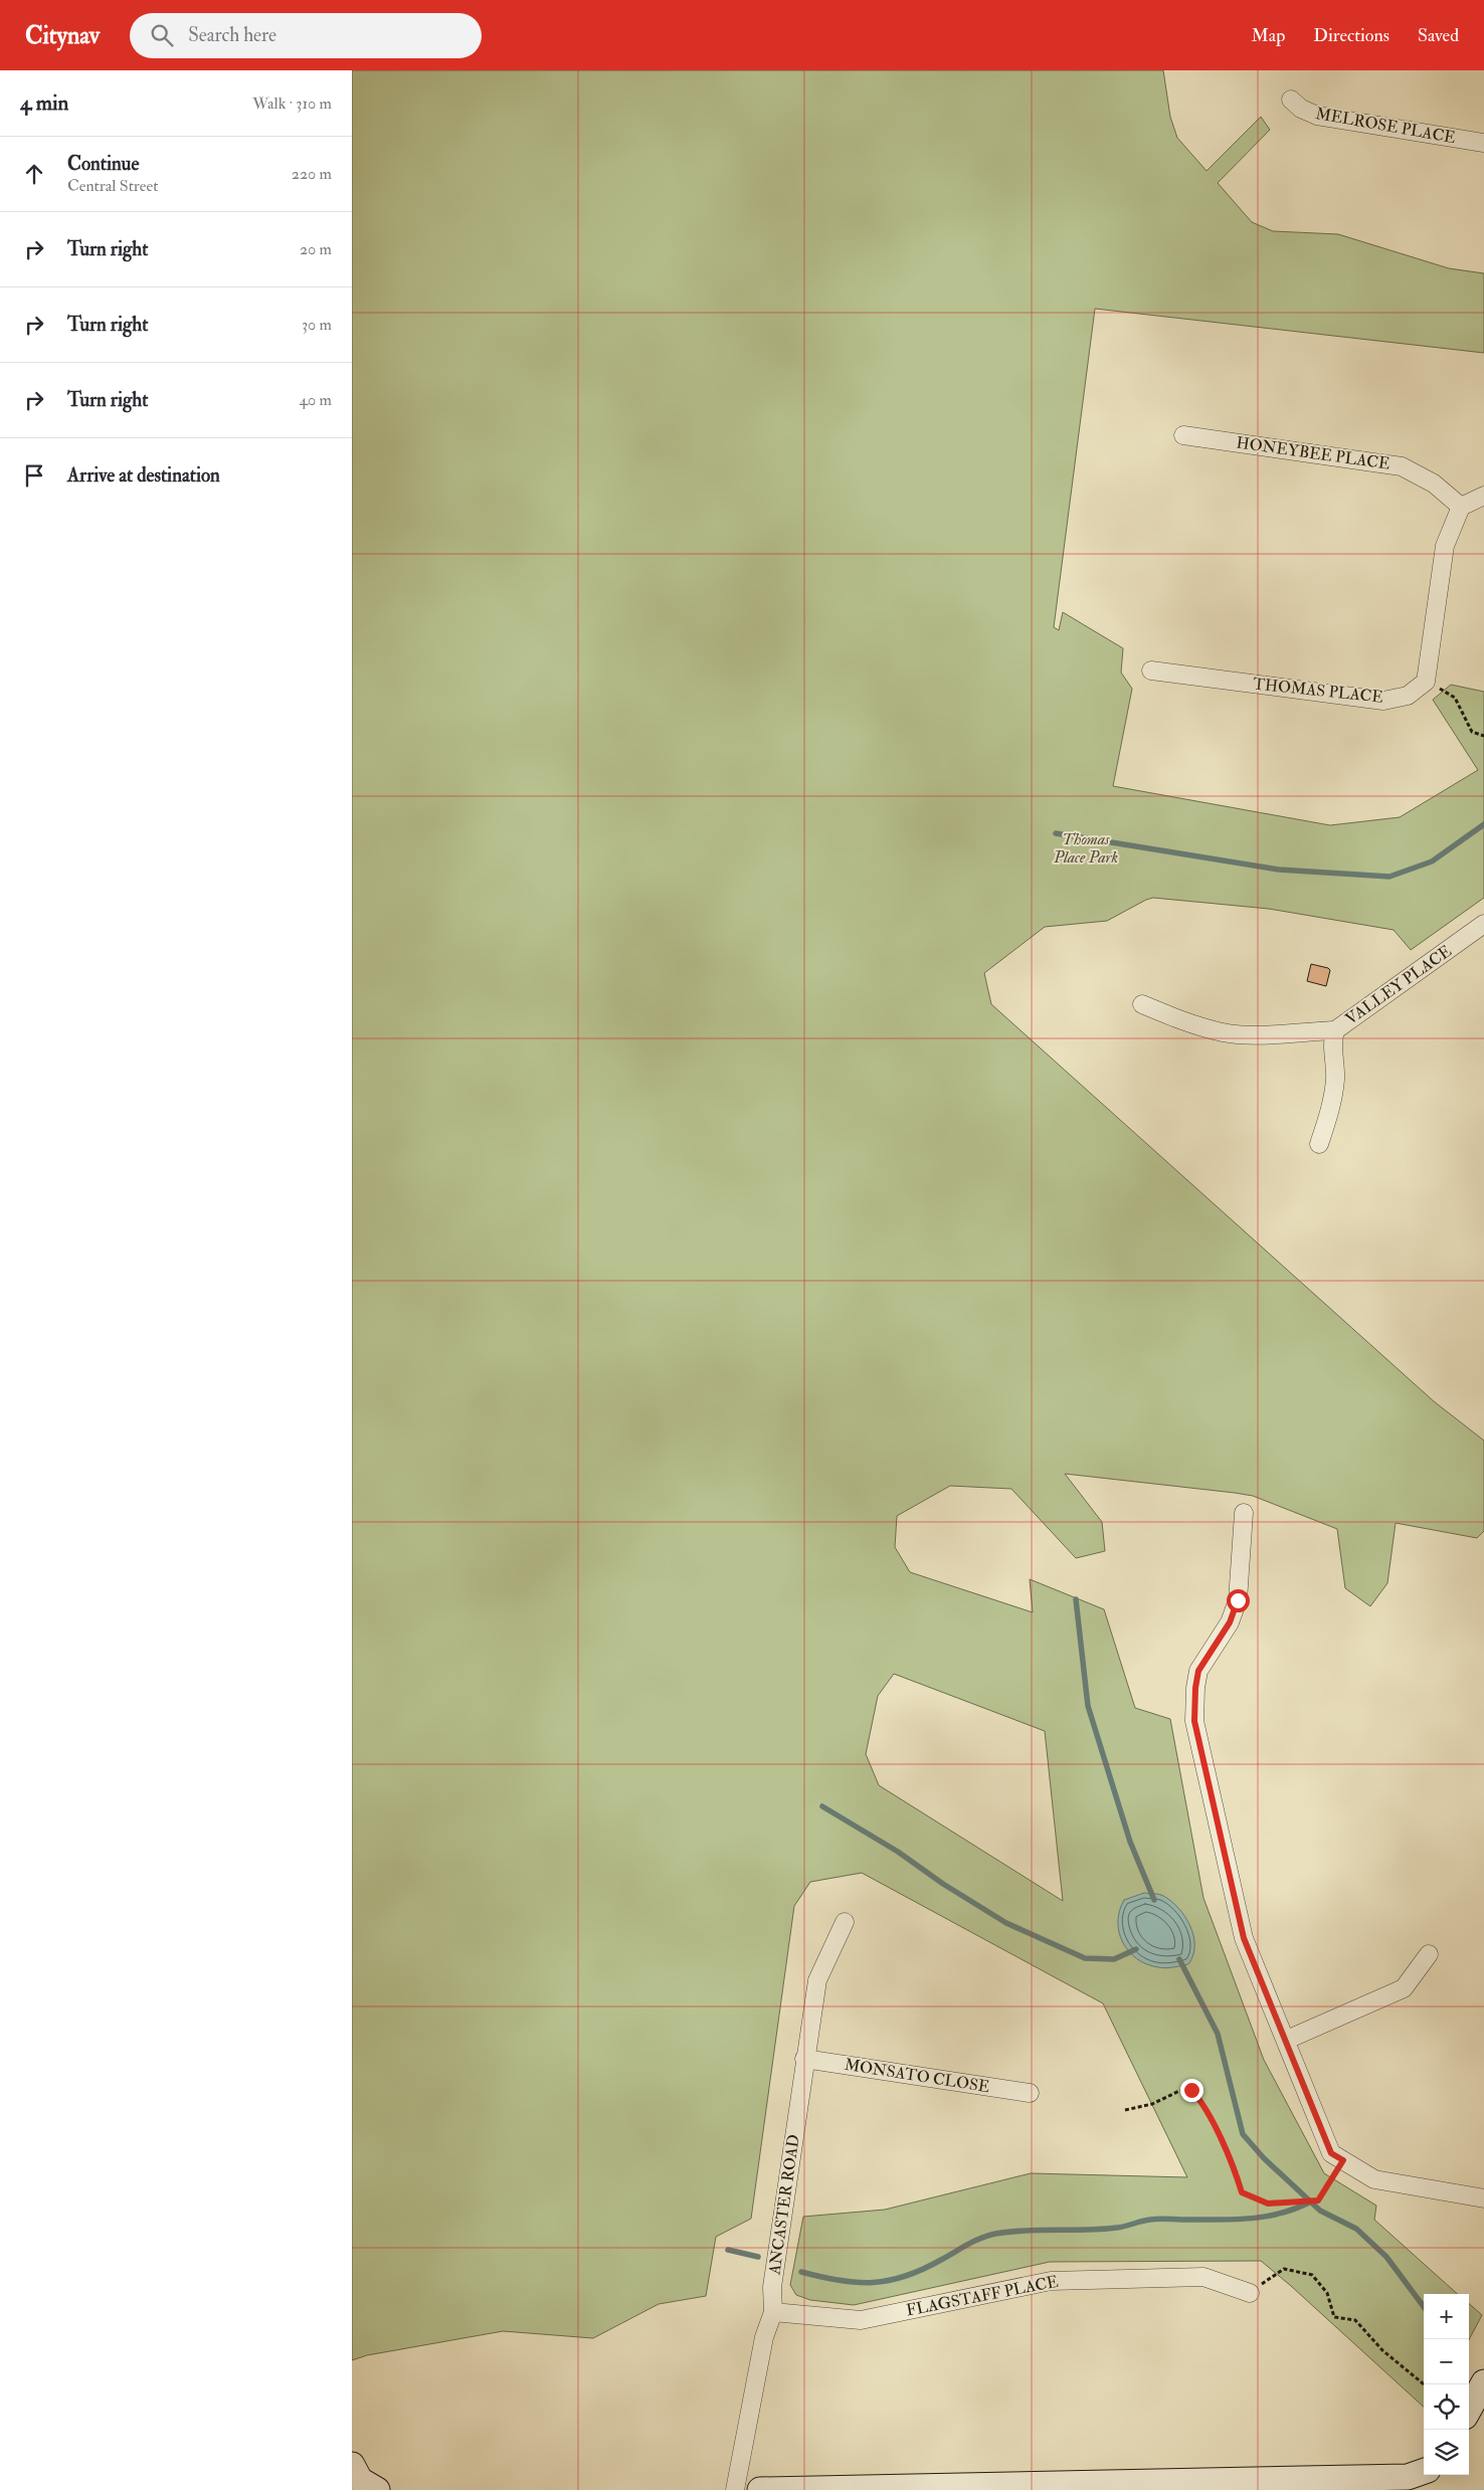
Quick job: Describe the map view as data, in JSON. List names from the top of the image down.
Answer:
{
  "streets": {
    "street": [
      "MELROSE PLACE",
      "HONEYBEE PLACE",
      "THOMAS PLACE",
      "VALLEY PLACE",
      "MONSATO CLOSE",
      "ANCASTER ROAD",
      "FLAGSTAFF PLACE"
    ]
  },
  "crossings": [
    ["MONSATO CLOSE", "ANCASTER ROAD"],
    ["ANCASTER ROAD", "FLAGSTAFF PLACE"]
  ],
  "parks": ["Thomas Place Park"],
  "page": {
    "header": "Citynav",
    "search": "Search here",
    "nav": ["Map", "Directions", "Saved"],
    "heading": ["4 min", "Walk · 310 m"],
    "list": [
      ["Continue", "Central Street", "220 m"],
      ["Turn right", "20 m"],
      ["Turn right", "30 m"],
      ["Turn right", "40 m"],
      "Arrive at destination"
    ],
    "map_buttons": ["+", "−"]
  }
}
